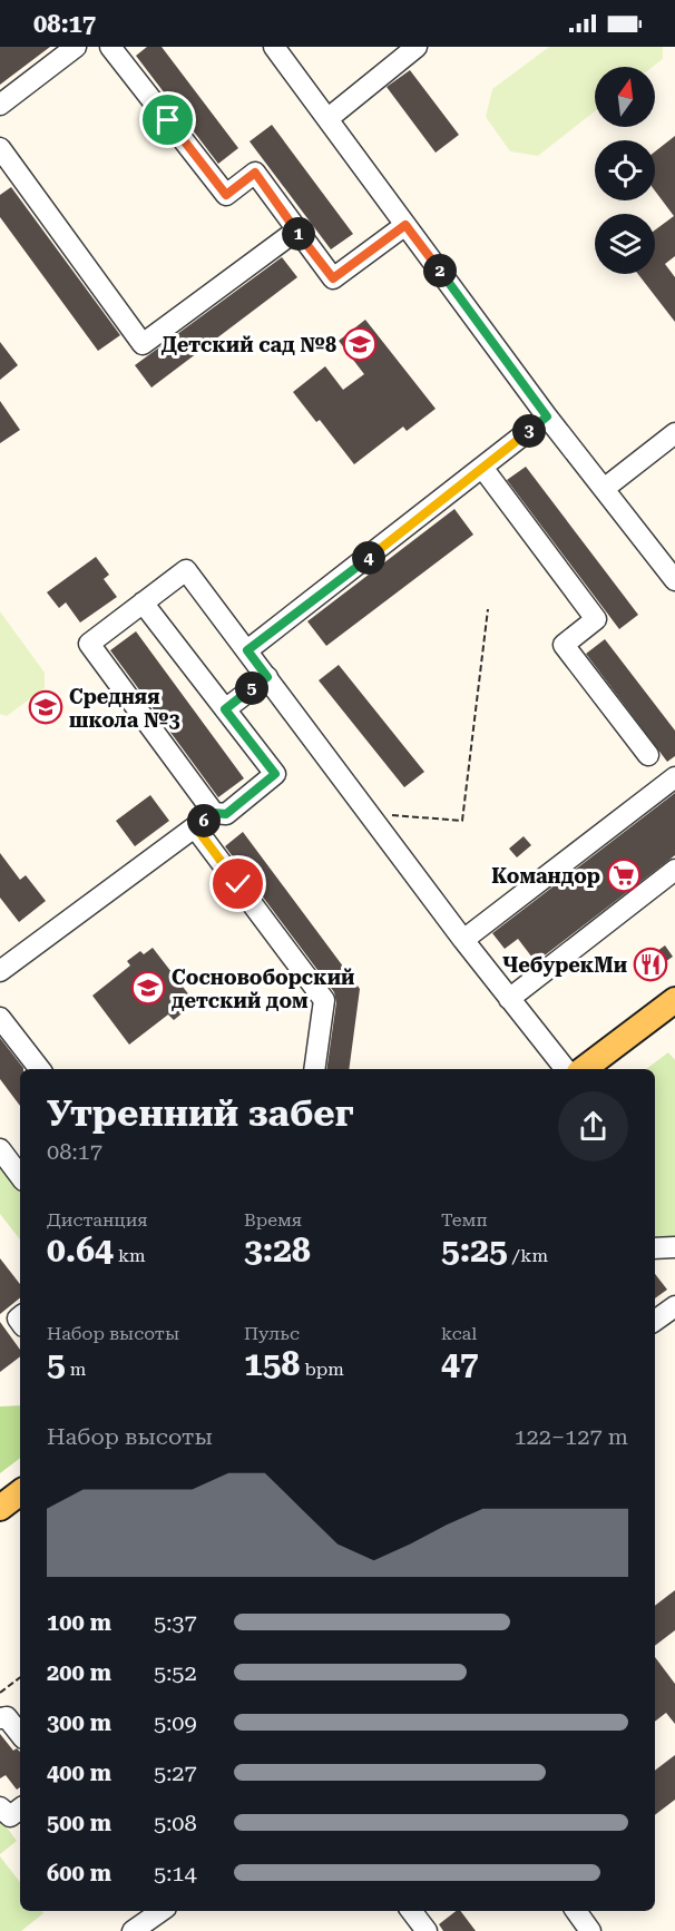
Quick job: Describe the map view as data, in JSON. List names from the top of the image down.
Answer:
{
  "places": {
    "school or university": ["Детский сад №8", "Средняя школа №3", "Сосновоборский детский дом"],
    "supermarket": ["Командор"],
    "restaurant": ["ЧебурекМи"]
  },
  "north": "top",
  "page": {
    "status": "08:17",
    "pins": [
      "1",
      "2",
      "3",
      "4",
      "5",
      "6"
    ],
    "heading": ["Утренний забег", "08:17"],
    "stats": [
      ["Дистанция", "0.64 km"],
      ["Время", "3:28"],
      ["Темп", "5:25 /km"],
      ["Набор высоты", "5 m"],
      ["Пульс", "158 bpm"],
      ["kcal", "47"]
    ],
    "chart": ["Набор высоты", "122–127 m"],
    "list": [
      {
        "name": "100 m",
        "note": "5:37"
      },
      {
        "name": "200 m",
        "note": "5:52"
      },
      {
        "name": "300 m",
        "note": "5:09"
      },
      {
        "name": "400 m",
        "note": "5:27"
      },
      {
        "name": "500 m",
        "note": "5:08"
      },
      {
        "name": "600 m",
        "note": "5:14"
      }
    ]
  }
}
